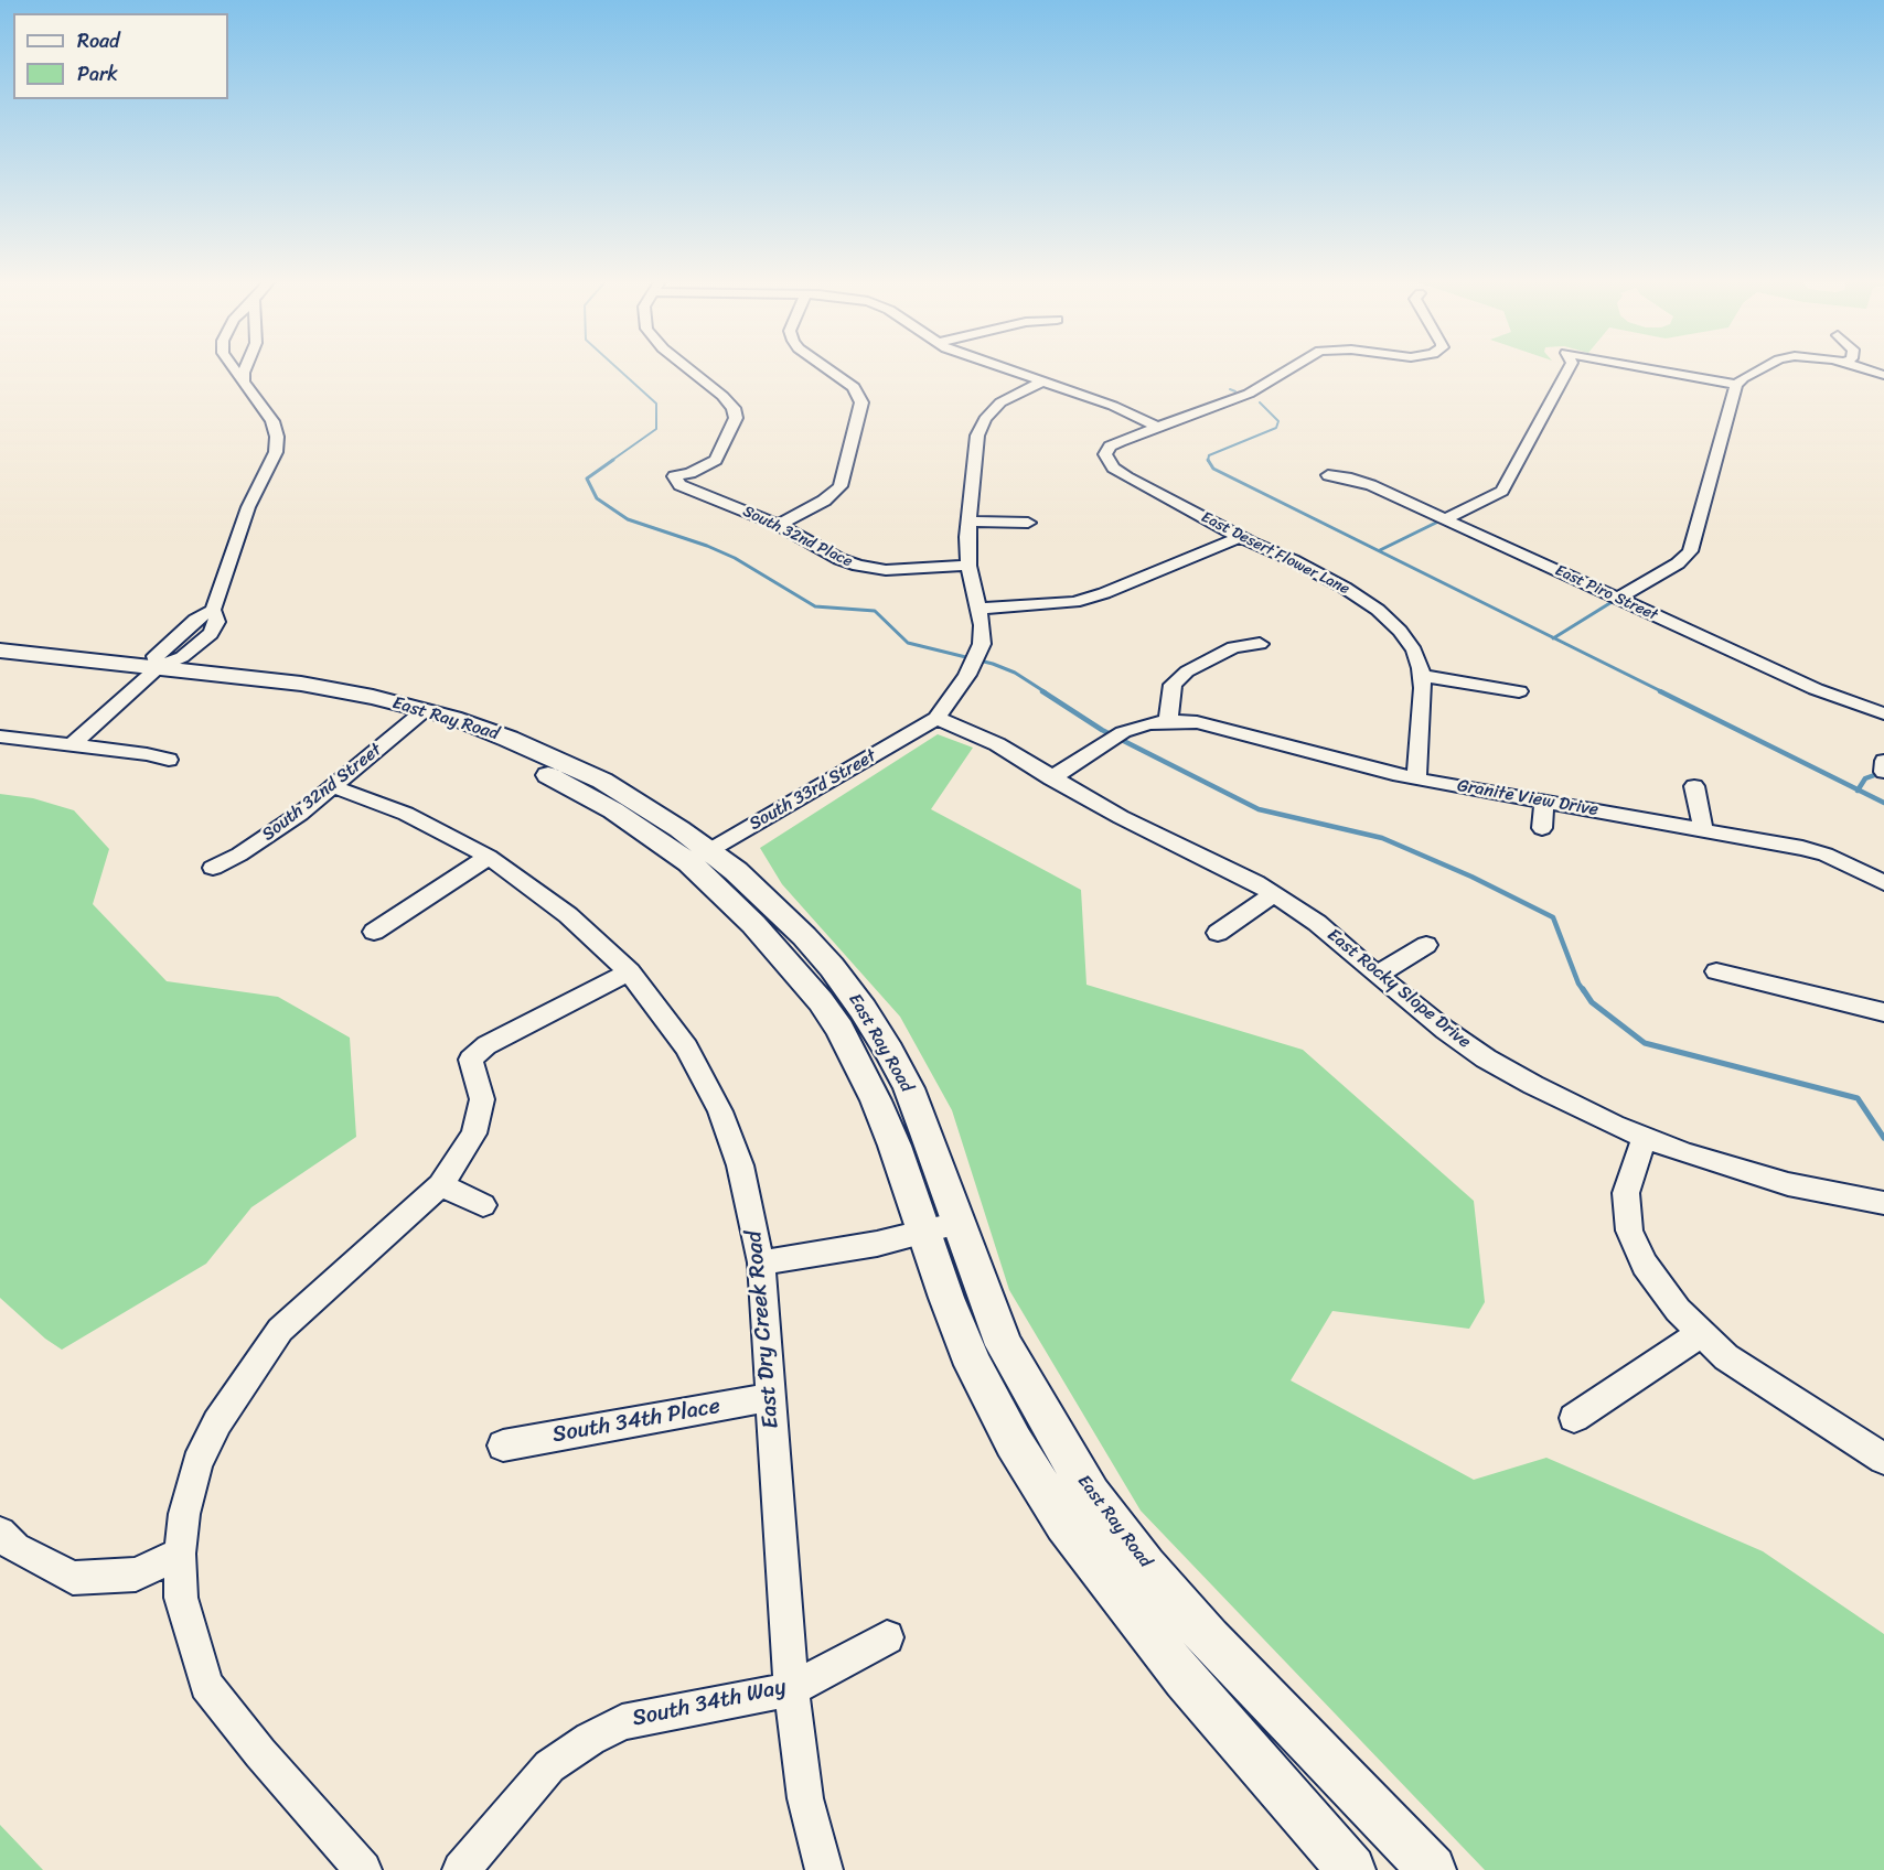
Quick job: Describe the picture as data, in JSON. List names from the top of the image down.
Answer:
{
  "streets": {
    "main road": ["East Ray Road"],
    "street": [
      "South 32nd Place",
      "East Desert Flower Lane",
      "East Piro Street",
      "South 33rd Street",
      "South 32nd Street",
      "Granite View Drive",
      "East Rocky Slope Drive",
      "East Dry Creek Road",
      "South 34th Place",
      "South 34th Way"
    ]
  },
  "crossings": [
    ["East Ray Road", "South 33rd Street"],
    ["East Ray Road", "South 32nd Street"],
    ["South 33rd Street", "East Rocky Slope Drive"],
    ["South 32nd Street", "East Dry Creek Road"],
    ["Granite View Drive", "East Rocky Slope Drive"],
    ["East Dry Creek Road", "South 34th Place"],
    ["East Dry Creek Road", "South 34th Way"]
  ],
  "legend": ["Road", "Park"]
}
